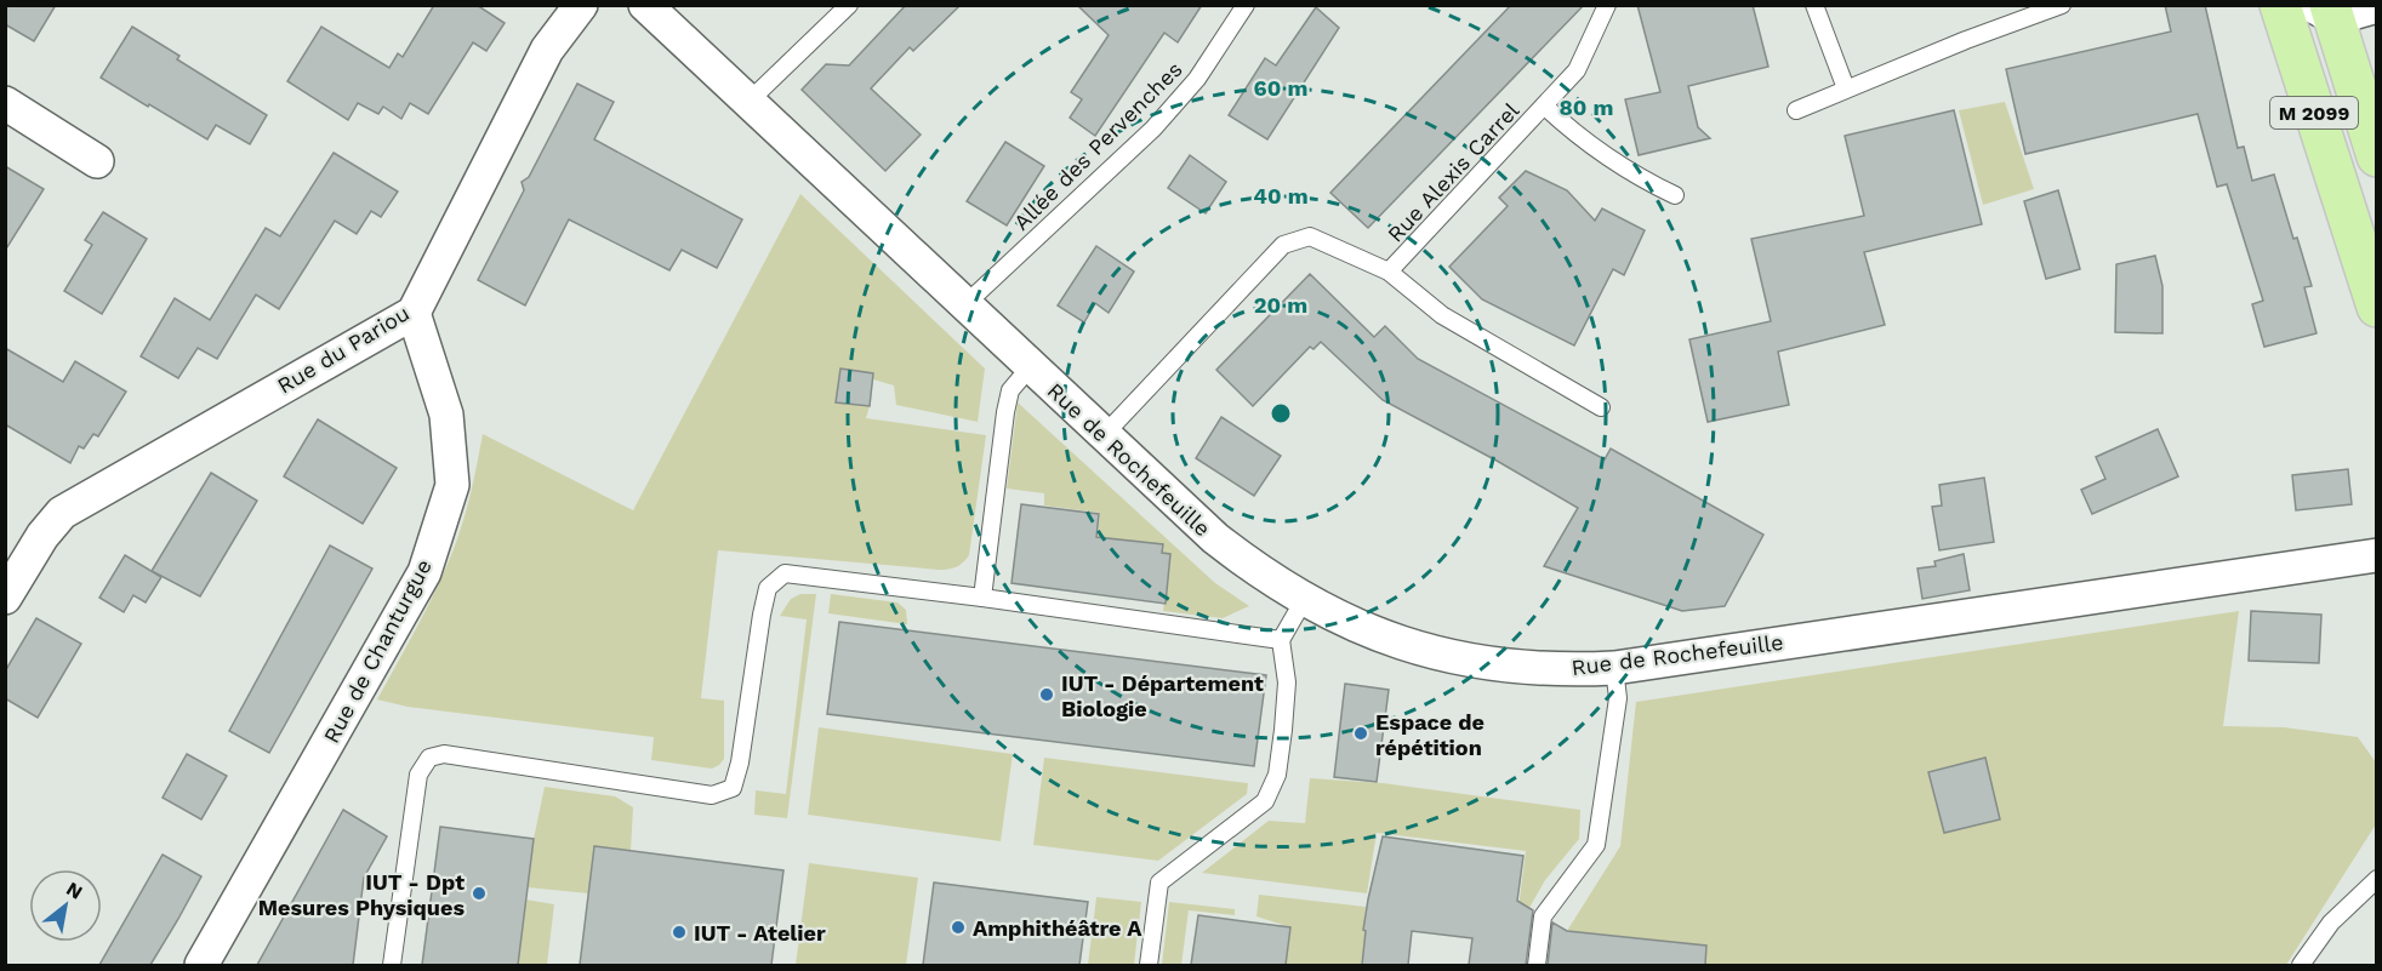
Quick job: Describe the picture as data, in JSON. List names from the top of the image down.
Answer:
{
  "streets": {
    "main road": ["M 2099"],
    "street": ["Rue du Pariou", "Rue de Rochefeuille", "Rue de Chanturgue"],
    "lane": ["Allée des Pervenches", "Rue Alexis Carrel"]
  },
  "crossings": [
    ["Allée des Pervenches", "Rue de Rochefeuille"],
    ["Rue Alexis Carrel", "Rue de Rochefeuille"],
    ["Rue du Pariou", "Rue de Chanturgue"]
  ],
  "places": [
    "IUT - Département Biologie",
    "Espace de répétition",
    "IUT - Dpt Mesures Physiques",
    "Amphithéâtre A",
    "IUT - Atelier"
  ],
  "north": "top right",
  "rings": [
    "60 m",
    "80 m",
    "40 m",
    "20 m"
  ]
}
